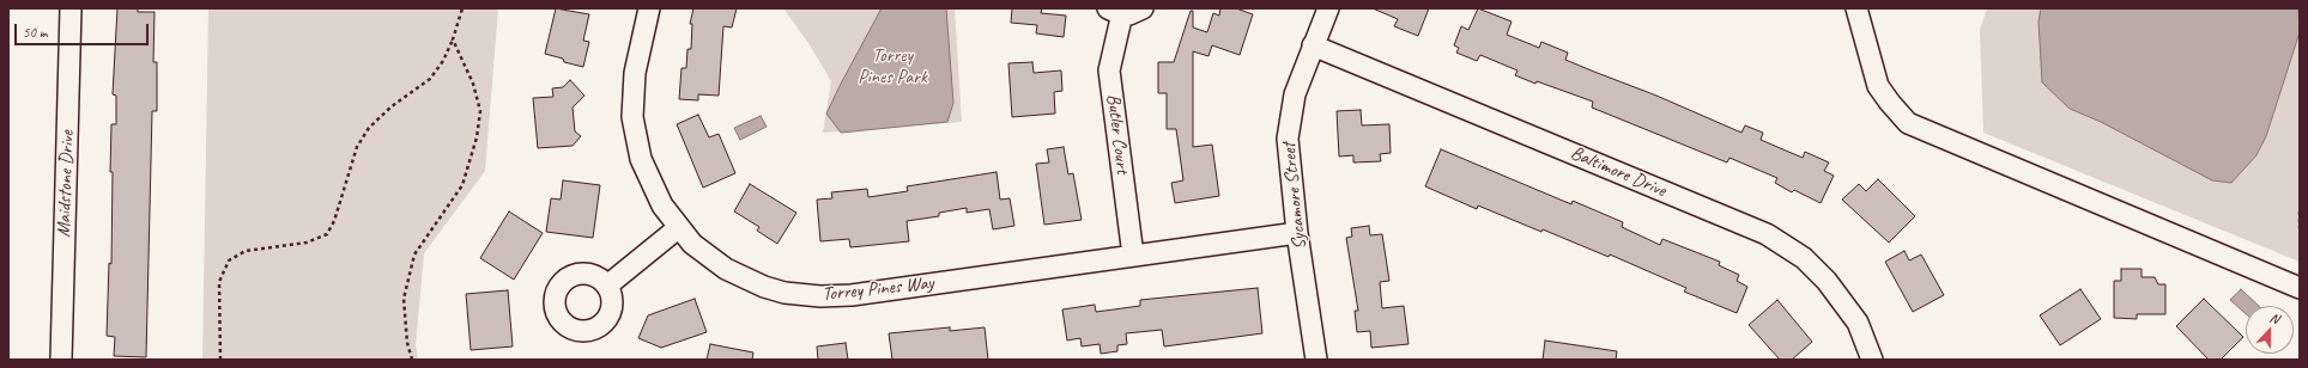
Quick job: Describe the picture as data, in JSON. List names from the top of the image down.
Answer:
{
  "streets": {
    "street": [
      "Butler Court",
      "Baltimore Drive",
      "Maidstone Drive",
      "Sycamore Street",
      "Torrey Pines Way"
    ]
  },
  "crossings": [
    ["Butler Court", "Torrey Pines Way"],
    ["Baltimore Drive", "Sycamore Street"],
    ["Sycamore Street", "Torrey Pines Way"]
  ],
  "parks": ["Torrey Pines Park"],
  "scale_bar": "50 m",
  "north": "top"
}
